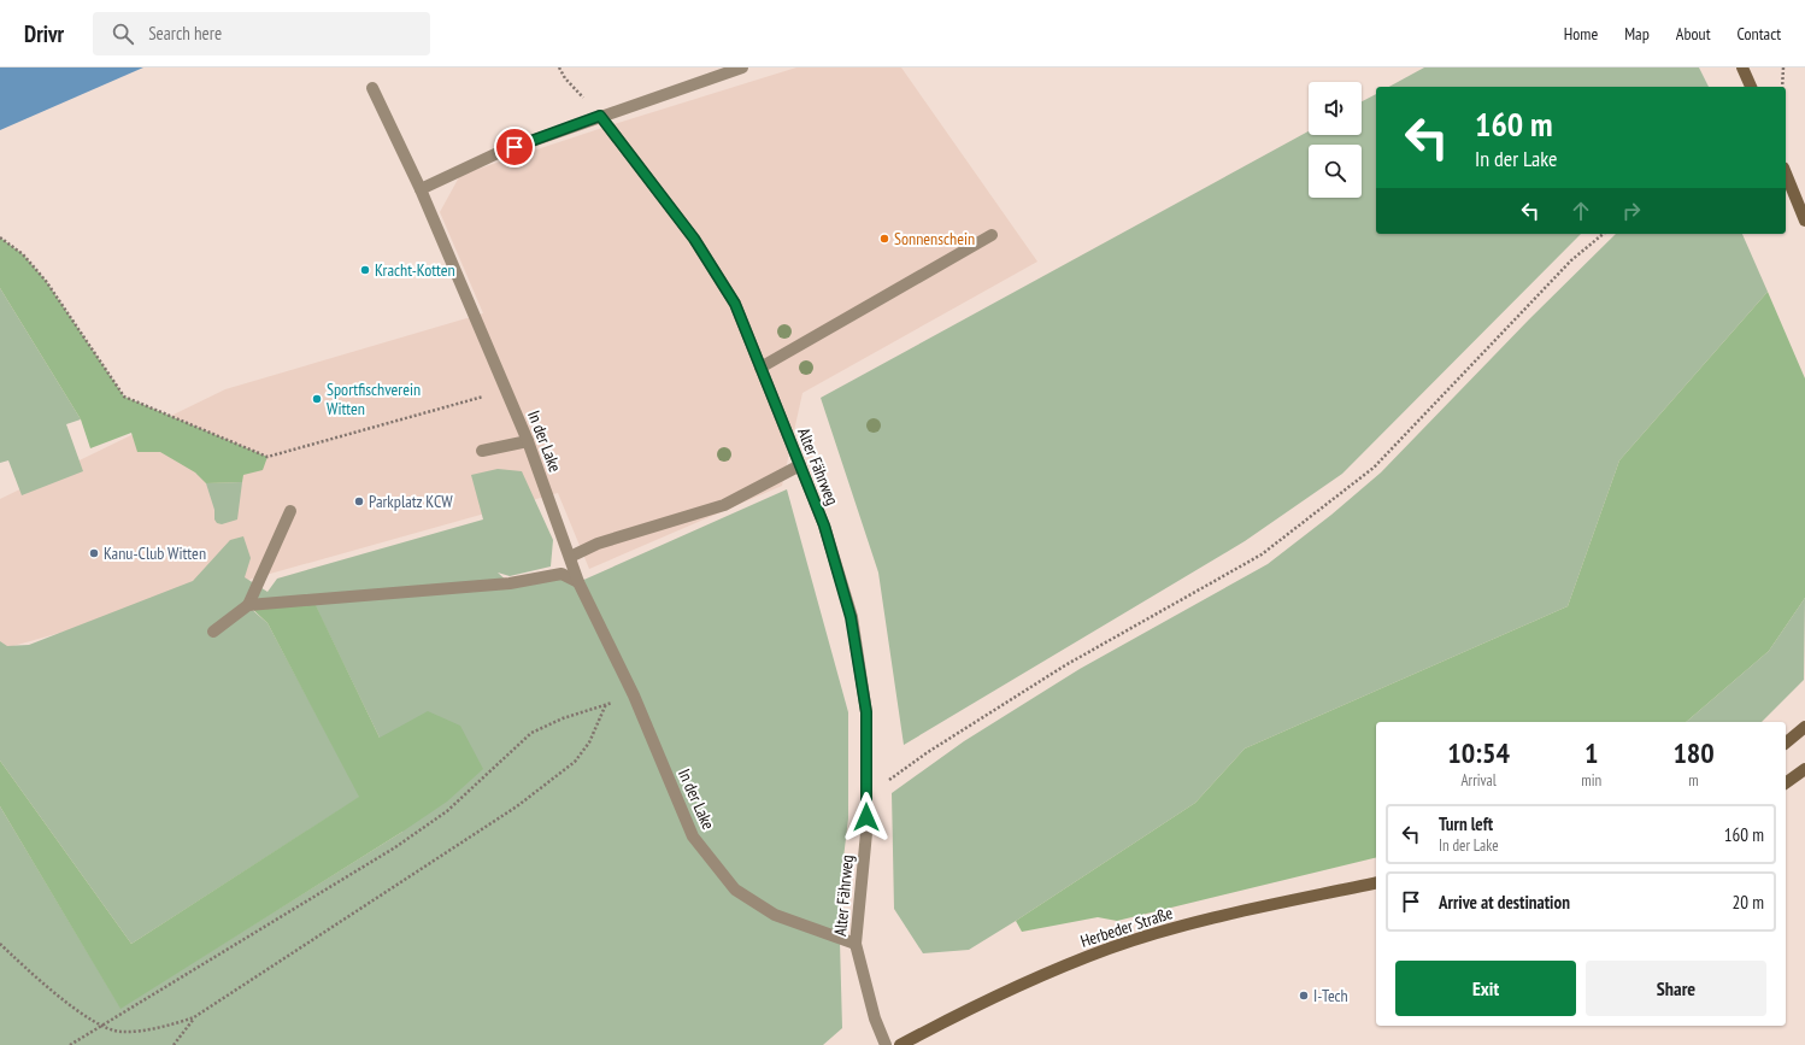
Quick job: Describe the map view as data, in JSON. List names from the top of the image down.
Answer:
{
  "streets": {
    "main road": ["Herbeder Straße"],
    "street": ["In der Lake", "Alter Fährweg"]
  },
  "crossings": [
    ["In der Lake", "Alter Fährweg"]
  ],
  "places": [
    "Sonnenschein",
    "Kracht-Kotten",
    "Sportfischverein Witten",
    "Parkplatz KCW",
    "Kanu-Club Witten",
    "I-Tech"
  ],
  "page": {
    "header": "Drivr",
    "search": "Search here",
    "nav": [
      "Home",
      "Map",
      "About",
      "Contact"
    ],
    "turn": ["160 m", "In der Lake"],
    "eta": [
      "10:54",
      "Arrival",
      "1",
      "min",
      "180",
      "m"
    ],
    "list": [
      {
        "name": "Turn left",
        "note": "In der Lake",
        "value": "160 m"
      },
      {
        "name": "Arrive at destination",
        "value": "20 m"
      }
    ],
    "buttons": ["Exit", "Share"]
  }
}
